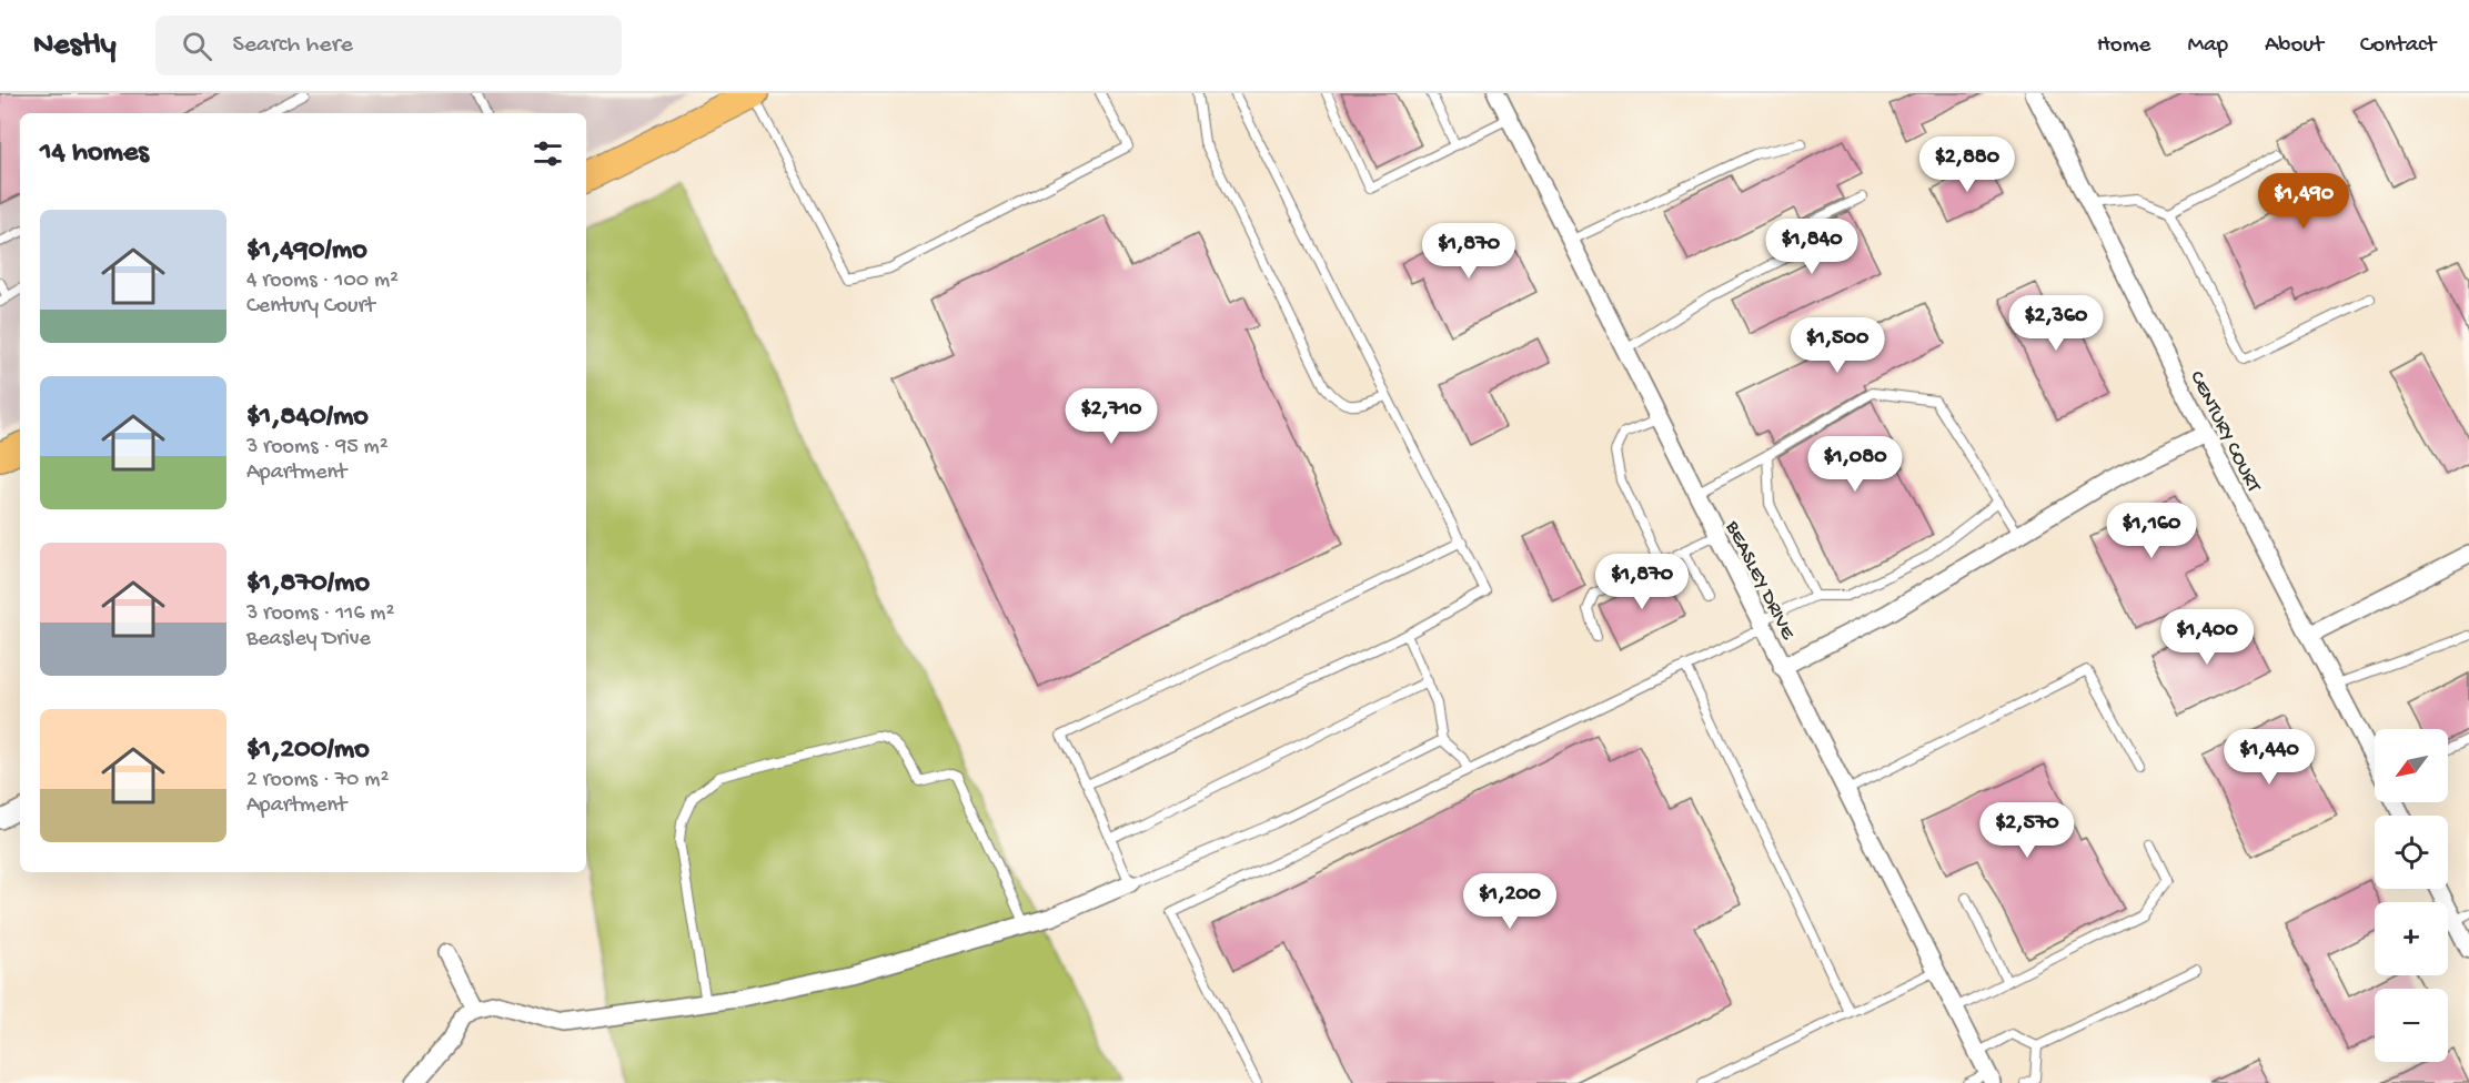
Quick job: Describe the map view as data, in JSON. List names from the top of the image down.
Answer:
{
  "streets": {
    "street": ["CENTURY COURT", "BEASLEY DRIVE"]
  },
  "north": "bottom left",
  "page": {
    "header": "Nestly",
    "search": "Search here",
    "nav": [
      "Home",
      "Map",
      "About",
      "Contact"
    ],
    "heading": "14 homes",
    "price": [
      "$2,880",
      "$1,490",
      "$1,840",
      "$1,870",
      "$2,360",
      "$1,500",
      "$2,710",
      "$1,080",
      "$1,160",
      "$1,870",
      "$1,400",
      "$1,440",
      "$2,570",
      "$1,200"
    ],
    "list": [
      {
        "name": "$1,490/mo",
        "note": "4 rooms · 100 m² · Century Court"
      },
      {
        "name": "$1,840/mo",
        "note": "3 rooms · 95 m² · Apartment"
      },
      {
        "name": "$1,870/mo",
        "note": "3 rooms · 116 m² · Beasley Drive"
      },
      {
        "name": "$1,200/mo",
        "note": "2 rooms · 70 m² · Apartment"
      }
    ],
    "map_buttons": ["+", "−"]
  }
}
